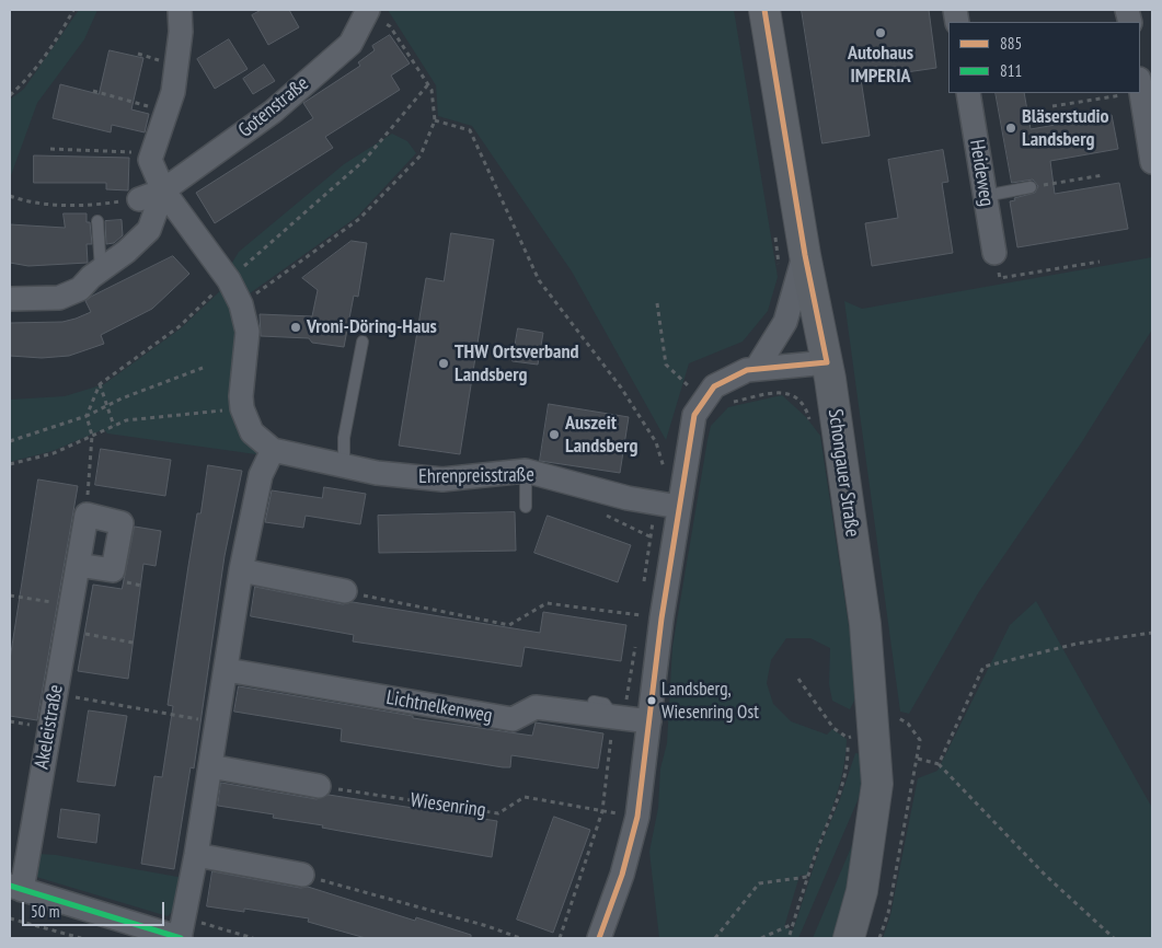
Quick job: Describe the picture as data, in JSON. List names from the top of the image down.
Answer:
{
  "streets": {
    "main road": ["Schongauer Straße"],
    "street": [
      "Gotenstraße",
      "Heideweg",
      "Ehrenpreisstraße",
      "Lichtnelkenweg",
      "Akeleistraße"
    ],
    "path": ["Wiesenring"]
  },
  "places": [
    "Autohaus IMPERIA",
    "Bläserstudio Landsberg",
    "Vroni-Döring-Haus",
    "THW Ortsverband Landsberg",
    "Auszeit Landsberg",
    "Landsberg, Wiesenring Ost"
  ],
  "lines": ["transit line 885", "transit line 811"],
  "legend": ["885", "811"],
  "scale_bar": "50 m"
}
